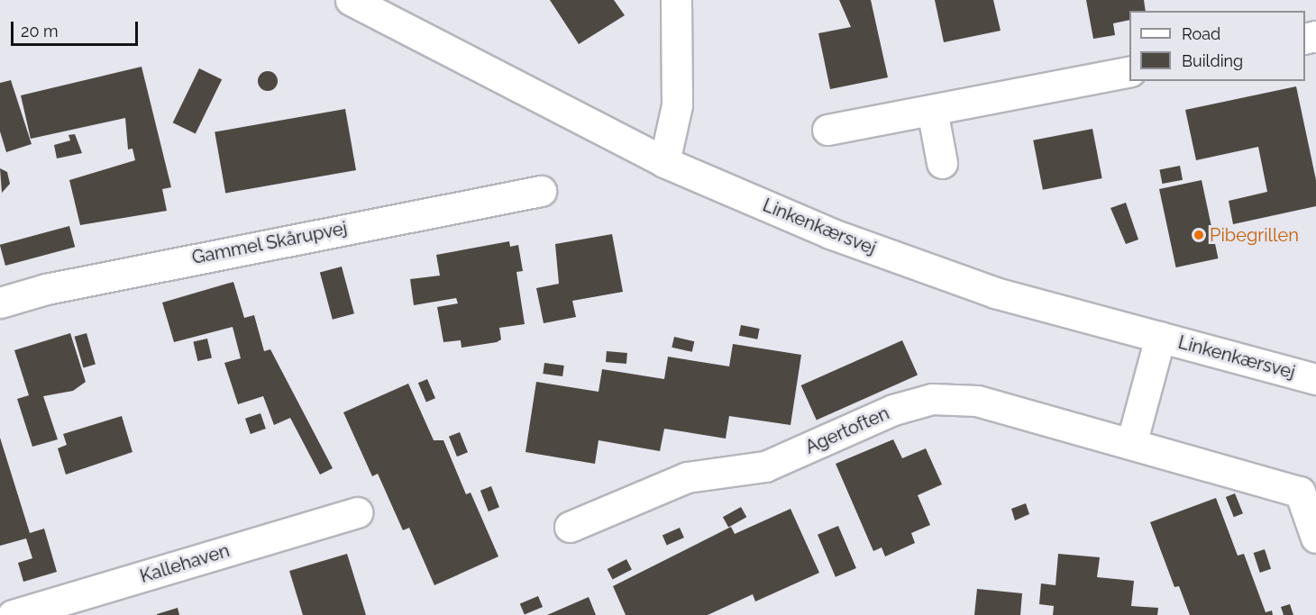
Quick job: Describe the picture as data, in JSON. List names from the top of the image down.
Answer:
{
  "streets": {
    "street": [
      "Linkenkærsvej",
      "Gammel Skårupvej",
      "Agertoften",
      "Kallehaven"
    ]
  },
  "places": ["Pibegrillen"],
  "legend": ["Road", "Building"],
  "scale_bar": "20 m"
}
